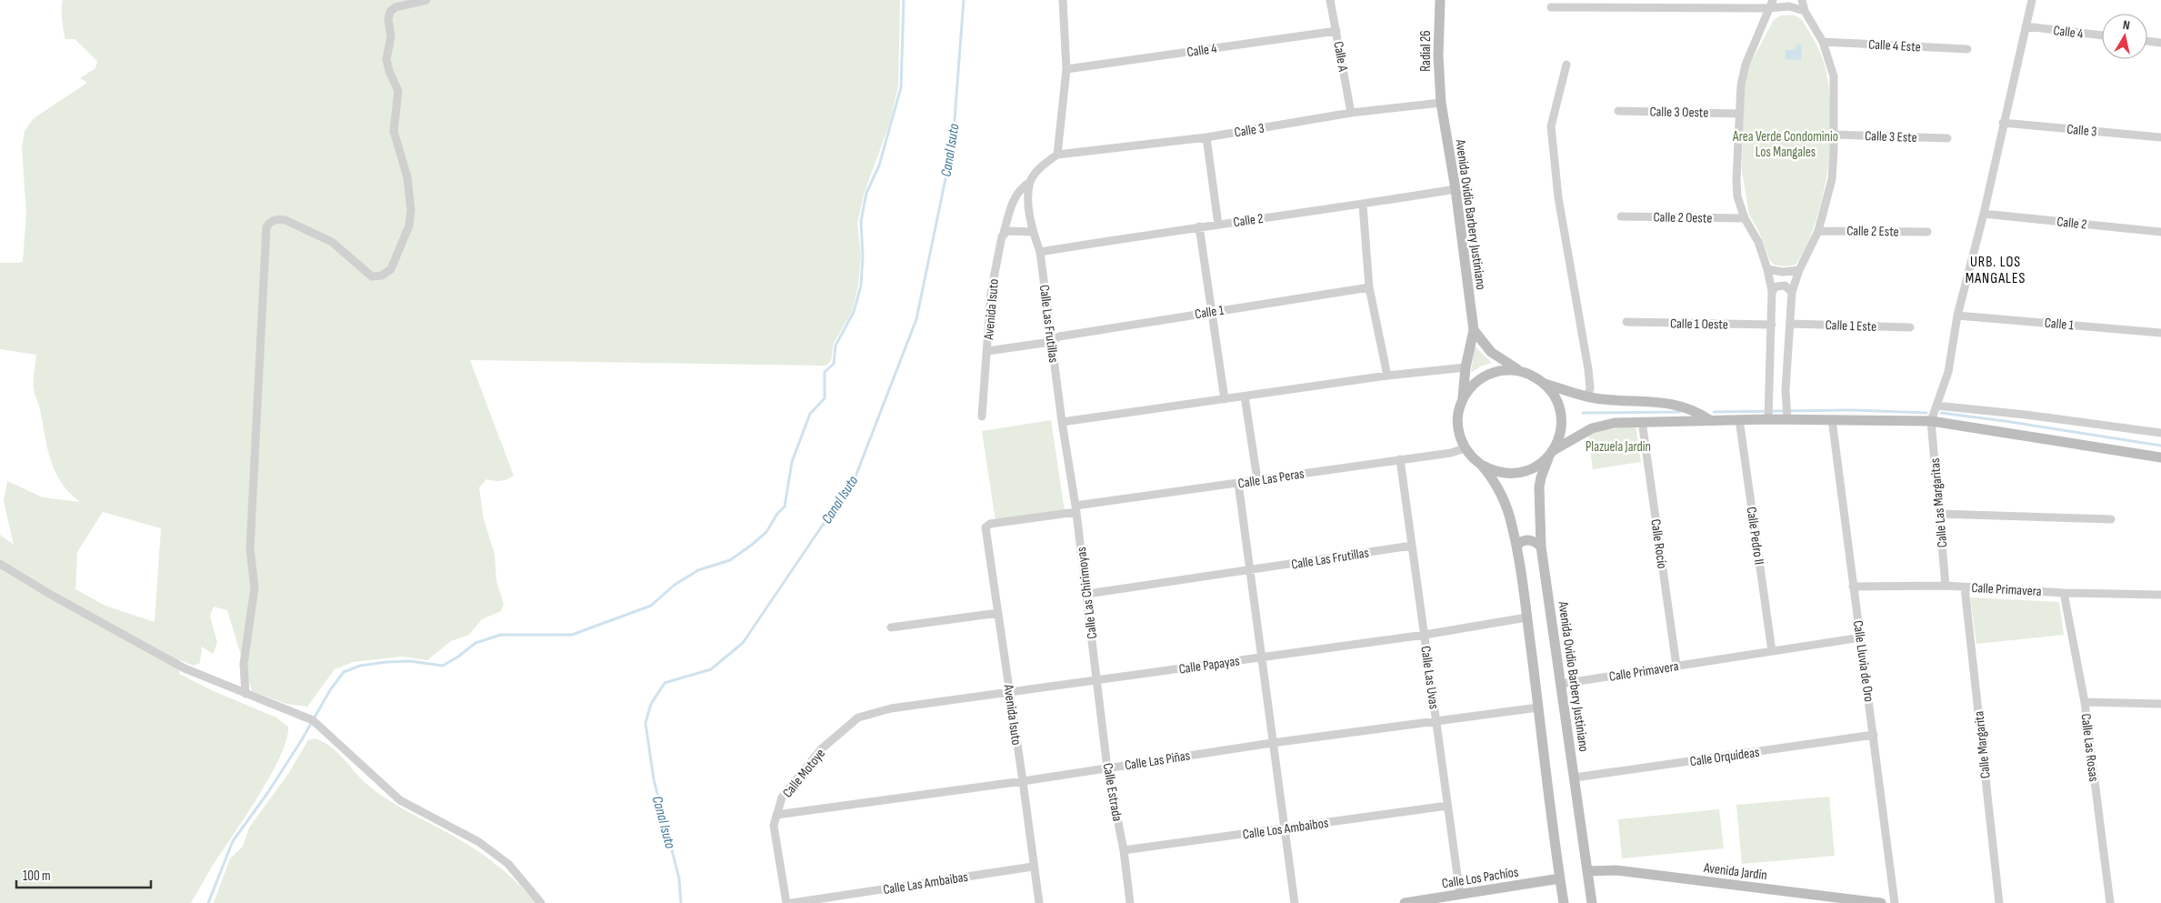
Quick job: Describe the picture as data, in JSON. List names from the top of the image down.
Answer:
{
  "streets": {
    "main road": [
      "Radial 26",
      "Avenida Ovidio Barbery Justiniano",
      "Avenida Jardín",
      "Calle Los Pachíos"
    ],
    "street": [
      "Calle 4",
      "Calle 4 Este",
      "Calle A",
      "Calle 3 Oeste",
      "Calle 3",
      "Calle 3 Este",
      "Calle 2 Oeste",
      "Calle 2",
      "Calle 2 Este",
      "Avenida Isuto",
      "Calle 1",
      "Calle Las Frutillas",
      "Calle 1 Oeste",
      "Calle 1 Este",
      "Calle Las Peras",
      "Calle Las Margaritas",
      "Calle Pedro II",
      "Calle Rocío",
      "Calle Primavera",
      "Calle Las Chirimoyas",
      "Calle Lluvia de Oro",
      "Calle Papayas",
      "Calle Las Uvas",
      "Calle Margarita",
      "Calle Las Rosas",
      "Calle Orquídeas",
      "Calle Las Piñas",
      "Calle Motoye",
      "Calle Estrada",
      "Calle Los Ambaibos",
      "Calle Las Ambaibas"
    ]
  },
  "crossings": [
    ["Calle 4", "Calle A"],
    ["Radial 26", "Calle 3"],
    ["Radial 26", "Avenida Ovidio Barbery Justiniano"],
    ["Calle A", "Calle 3"],
    ["Calle 3", "Avenida Ovidio Barbery Justiniano"],
    ["Avenida Ovidio Barbery Justiniano", "Calle 2"],
    ["Avenida Ovidio Barbery Justiniano", "Calle Las Peras"],
    ["Avenida Ovidio Barbery Justiniano", "Calle Primavera"],
    ["Avenida Ovidio Barbery Justiniano", "Calle Orquídeas"],
    ["Avenida Ovidio Barbery Justiniano", "Avenida Jardín"],
    ["Calle 2", "Calle Las Frutillas"],
    ["Avenida Isuto", "Calle 1"],
    ["Avenida Isuto", "Calle Las Frutillas"],
    ["Avenida Isuto", "Calle Las Peras"],
    ["Avenida Isuto", "Calle Papayas"],
    ["Avenida Isuto", "Calle Las Piñas"],
    ["Avenida Isuto", "Calle Las Ambaibas"],
    ["Calle 1", "Calle Las Frutillas"],
    ["Calle Las Frutillas", "Calle Las Peras"],
    ["Calle Las Frutillas", "Calle Las Chirimoyas"],
    ["Calle Las Frutillas", "Calle Las Uvas"],
    ["Calle Las Peras", "Calle Las Chirimoyas"],
    ["Calle Las Peras", "Calle Las Uvas"],
    ["Calle Las Margaritas", "Calle Primavera"],
    ["Calle Pedro II", "Calle Primavera"],
    ["Calle Rocío", "Calle Primavera"],
    ["Calle Primavera", "Calle Lluvia de Oro"],
    ["Calle Primavera", "Calle Margarita"],
    ["Calle Primavera", "Calle Las Rosas"],
    ["Calle Las Chirimoyas", "Calle Papayas"],
    ["Calle Las Chirimoyas", "Calle Estrada"],
    ["Calle Lluvia de Oro", "Calle Orquídeas"],
    ["Calle Papayas", "Calle Las Uvas"],
    ["Calle Papayas", "Calle Motoye"],
    ["Calle Papayas", "Calle Estrada"],
    ["Calle Las Uvas", "Calle Las Piñas"],
    ["Calle Las Uvas", "Calle Los Ambaibos"],
    ["Calle Las Uvas", "Calle Los Pachíos"],
    ["Calle Las Piñas", "Calle Motoye"],
    ["Calle Las Piñas", "Calle Estrada"],
    ["Calle Estrada", "Calle Los Ambaibos"]
  ],
  "districts": ["URB. LOS MANGALES"],
  "water": ["Canal Isuto"],
  "parks": ["Area Verde Condominio Los Mangales", "Plazuela Jardin"],
  "scale_bar": "100 m",
  "north": "top"
}
